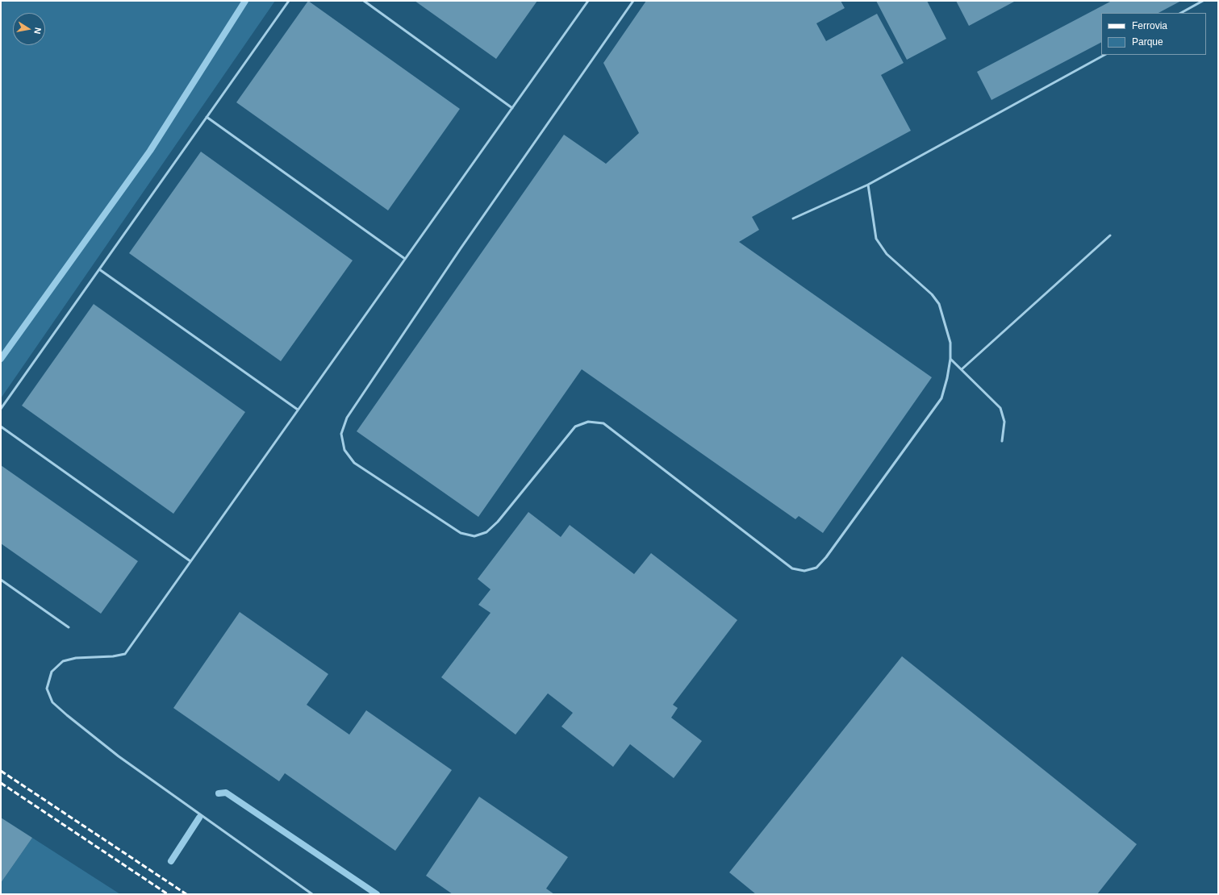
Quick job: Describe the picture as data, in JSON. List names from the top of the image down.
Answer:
{
  "legend": ["Ferrovia", "Parque"],
  "north": "right"
}
